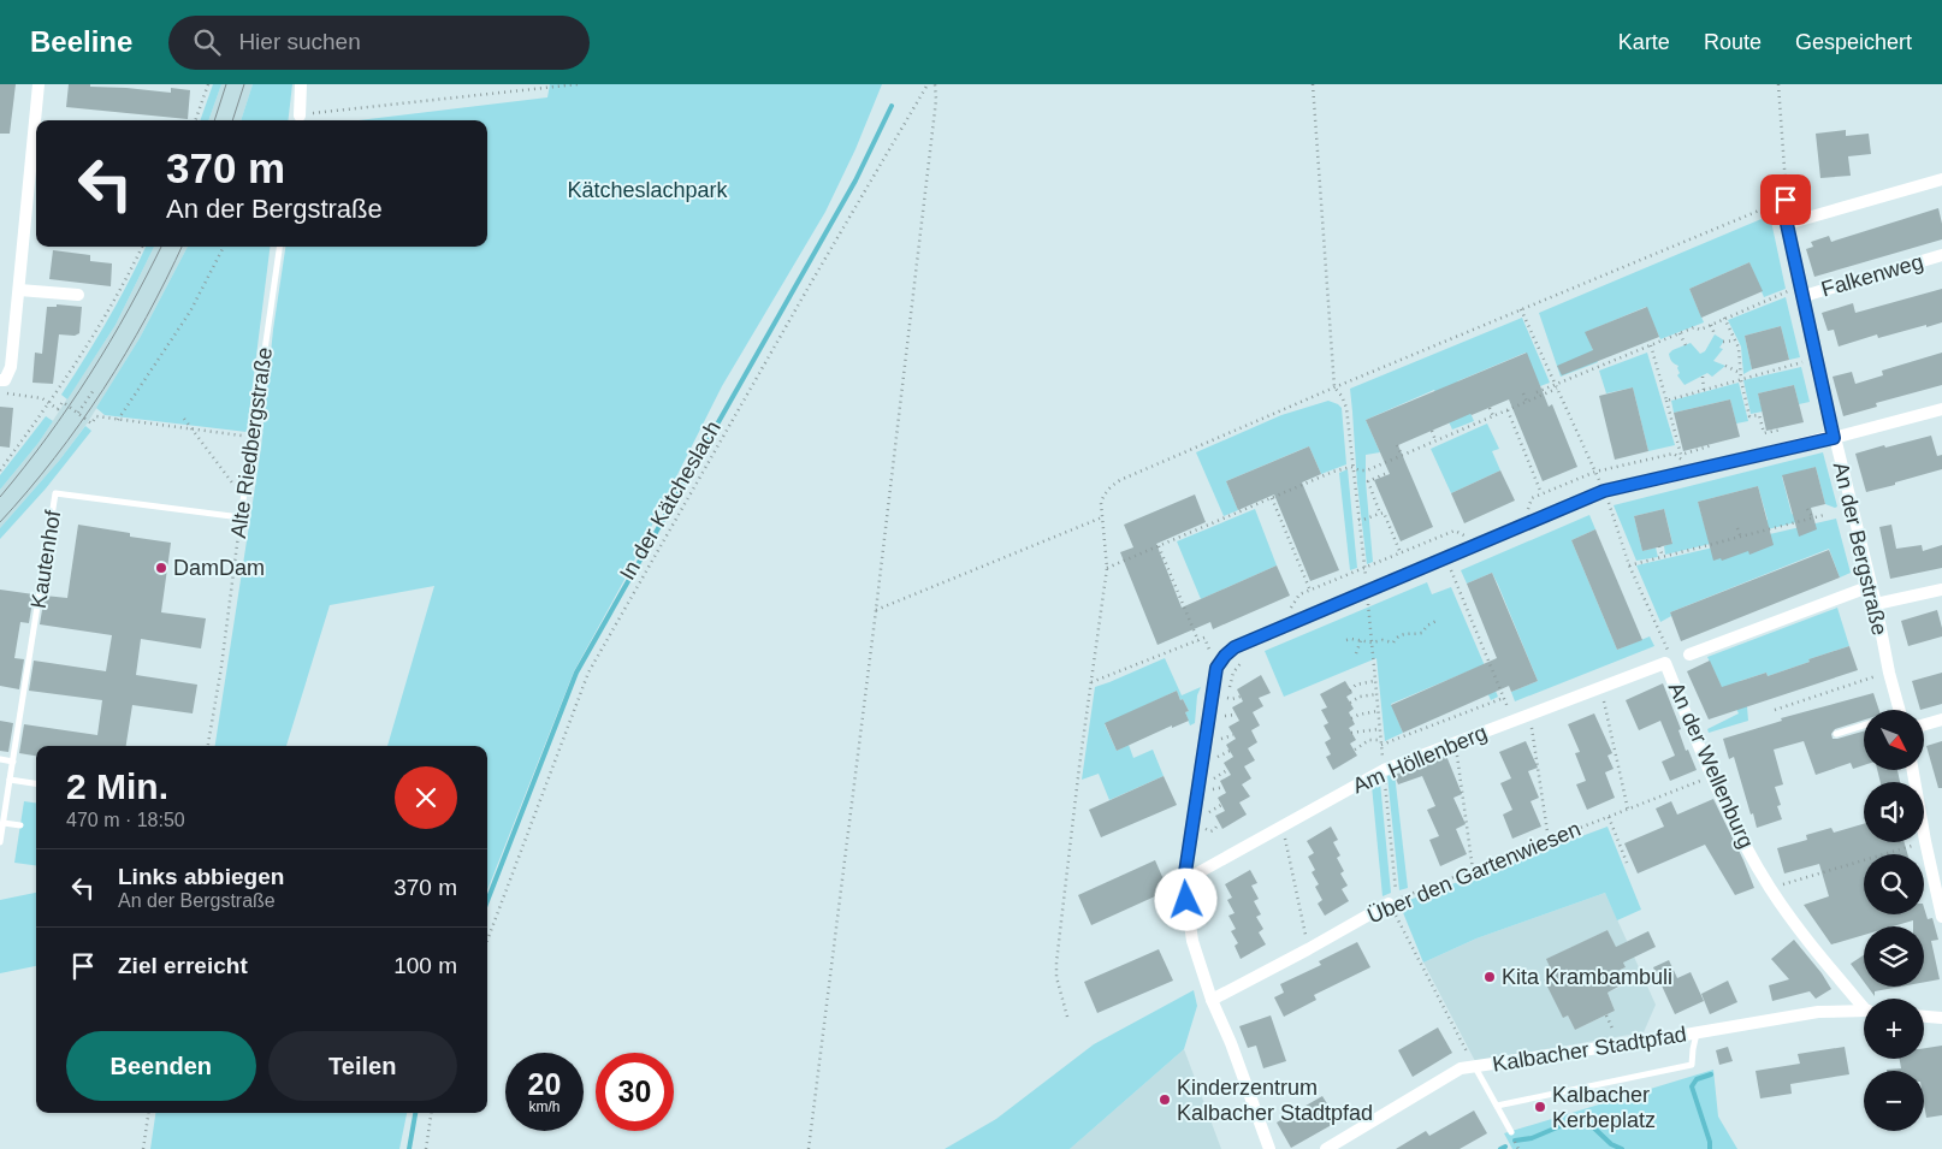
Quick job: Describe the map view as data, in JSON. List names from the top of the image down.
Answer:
{
  "streets": {
    "street": [
      "Falkenweg",
      "An der Bergstraße",
      "Am Höllenberg",
      "An der Wellenburg",
      "Über den Gartenwiesen",
      "Kalbacher Stadtpfad"
    ],
    "lane": ["Alte Riedbergstraße", "Kautenhof"],
    "path": ["In der Kätcheslach"]
  },
  "crossings": [
    ["Falkenweg", "An der Bergstraße"],
    ["Alte Riedbergstraße", "Kautenhof"],
    ["Am Höllenberg", "An der Wellenburg"],
    ["An der Wellenburg", "Über den Gartenwiesen"]
  ],
  "parks": ["Kätcheslachpark"],
  "places": [
    "DamDam",
    "Kita Krambambuli",
    "Kinderzentrum Kalbacher Stadtpfad",
    "Kalbacher Kerbeplatz"
  ],
  "north": "bottom right",
  "page": {
    "header": "Beeline",
    "search": "Hier suchen",
    "nav": ["Karte", "Route", "Gespeichert"],
    "turn": ["370 m", "An der Bergstraße"],
    "map_buttons": ["+", "−"],
    "heading": ["2 Min.", "470 m · 18:50"],
    "list": [
      {
        "name": "Links abbiegen",
        "note": "An der Bergstraße",
        "value": "370 m"
      },
      {
        "name": "Ziel erreicht",
        "value": "100 m"
      }
    ],
    "buttons": ["Beenden", "Teilen"],
    "speed": "20 km/h",
    "limit": "30"
  }
}
